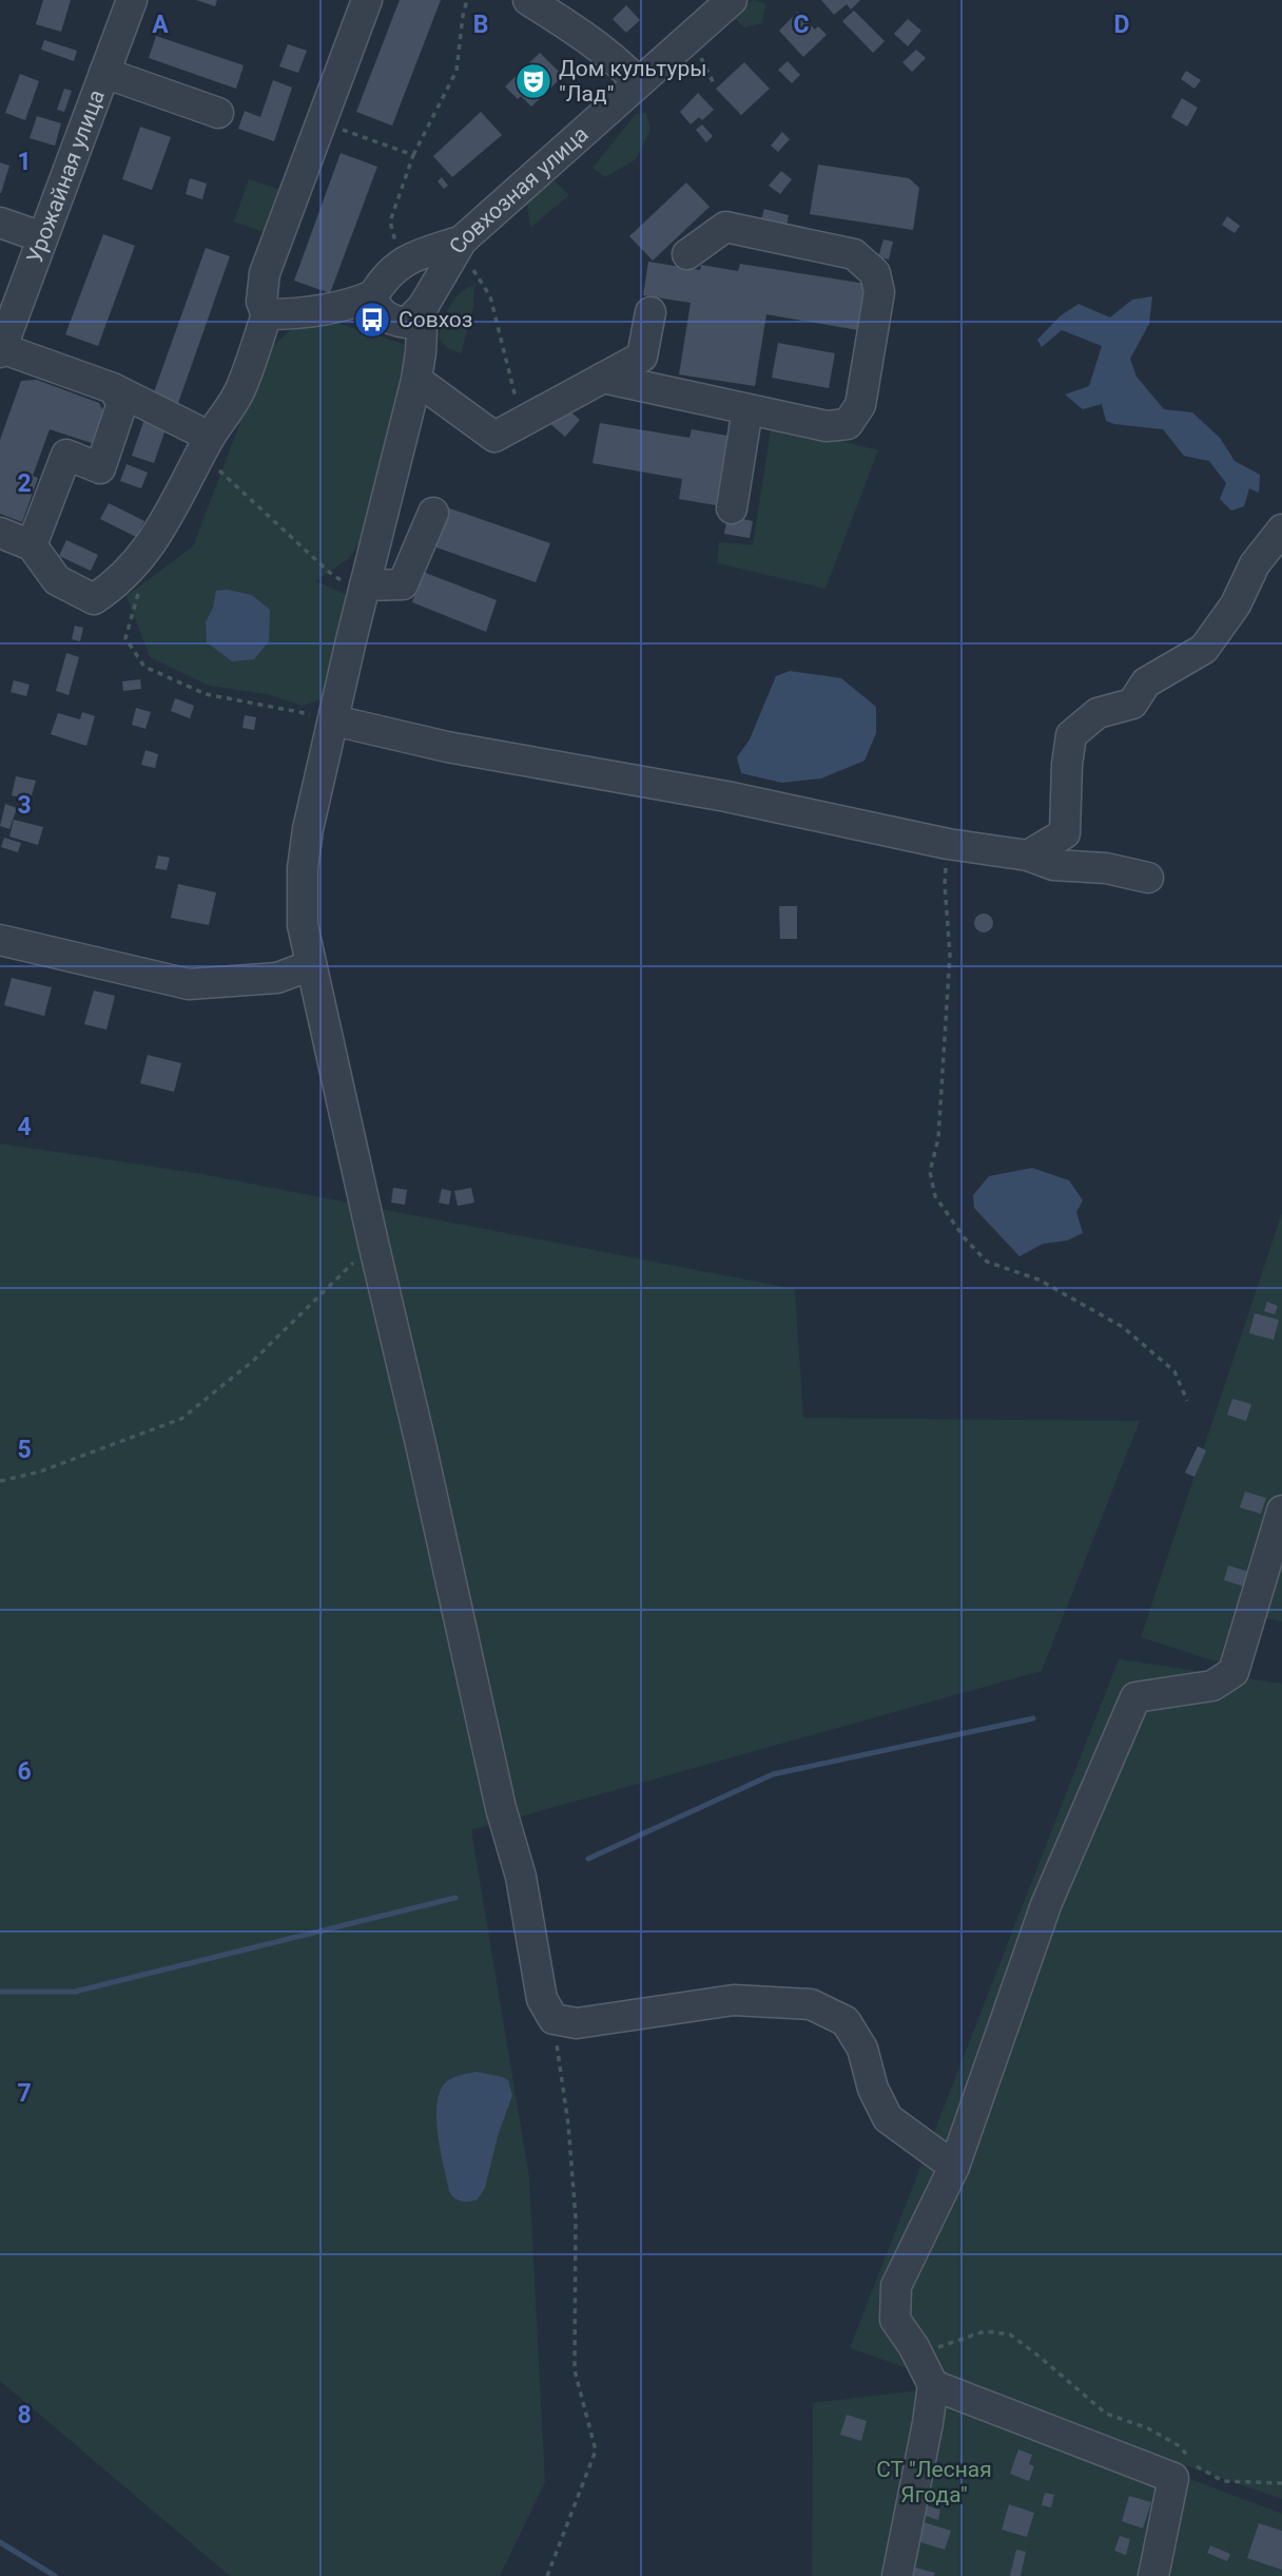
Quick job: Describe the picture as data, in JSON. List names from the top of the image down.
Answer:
{
  "streets": {
    "street": ["Урожайная улица", "Совхозная улица"]
  },
  "parks": ["СТ \"Лесная Ягода\""],
  "places": {
    "theatre": ["Дом культуры \"Лад\""],
    "bus stop": ["Совхоз"]
  },
  "grid": {
    "columns": [
      "A",
      "B",
      "C",
      "D"
    ],
    "rows": [
      "1",
      "2",
      "3",
      "4",
      "5",
      "6",
      "7",
      "8"
    ]
  }
}
